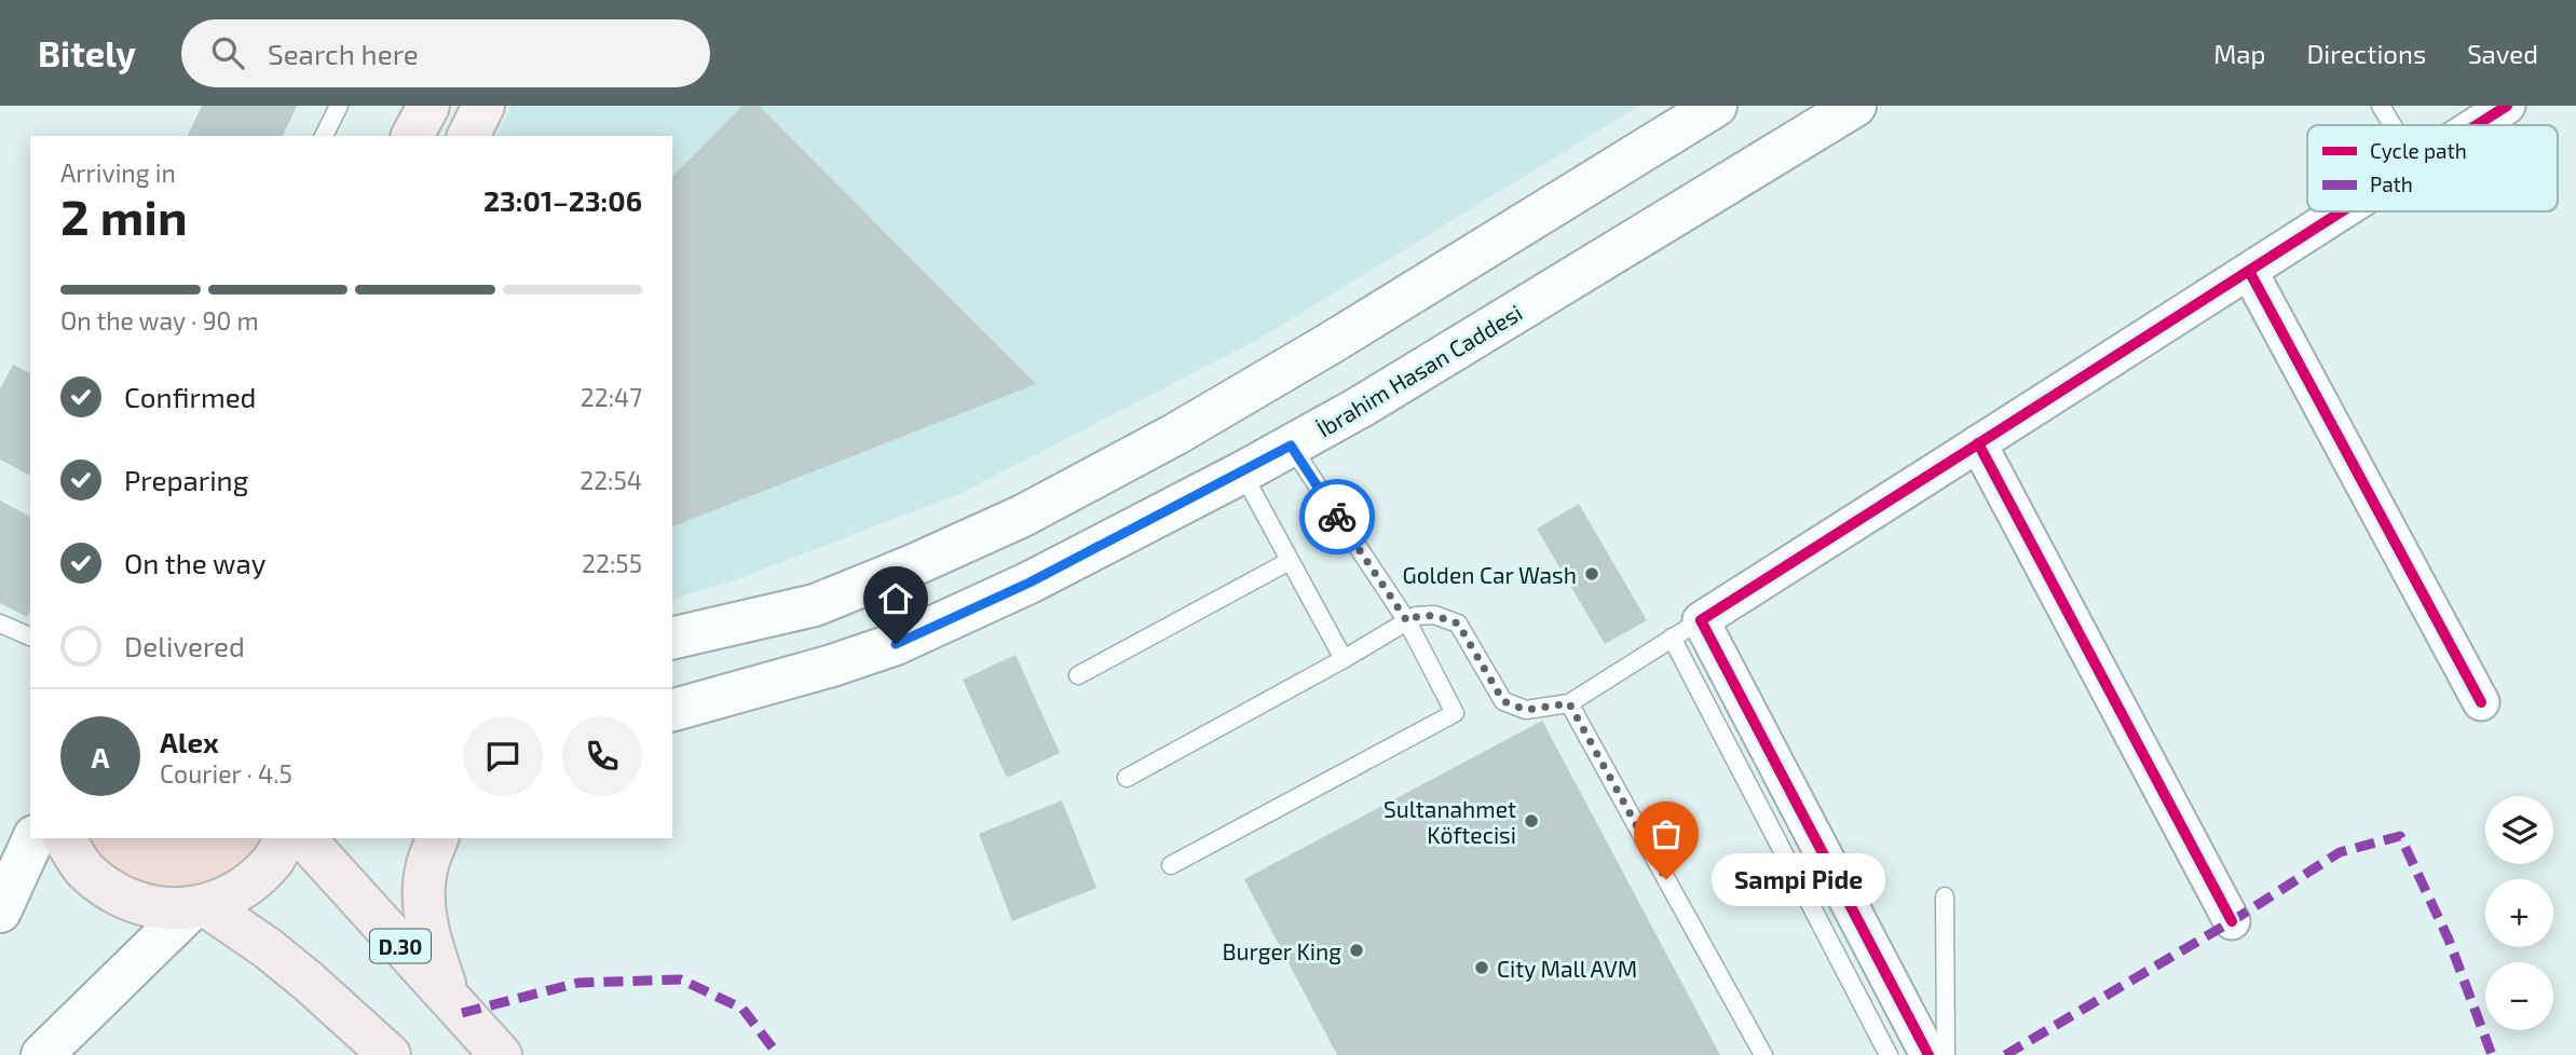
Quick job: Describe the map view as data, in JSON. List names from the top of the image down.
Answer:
{
  "streets": {
    "highway": ["D.30"],
    "main road": ["İbrahim Hasan Caddesi"]
  },
  "places": [
    "Golden Car Wash",
    "Sultanahmet Köftecisi",
    "Sampi Pide",
    "Burger King",
    "City Mall AVM"
  ],
  "legend": ["Cycle path", "Path"],
  "page": {
    "header": "Bitely",
    "search": "Search here",
    "nav": ["Map", "Directions", "Saved"],
    "heading": ["2 min", "Arriving in", "23:01–23:06"],
    "panel": ["Alex", "Courier · 4.5"],
    "bar": "On the way · 90 m",
    "list": [
      ["Confirmed", "22:47"],
      ["Preparing", "22:54"],
      ["On the way", "22:55"],
      "Delivered"
    ],
    "round": "A",
    "map_buttons": ["+", "−"],
    "bubble": "Sampi Pide"
  }
}
